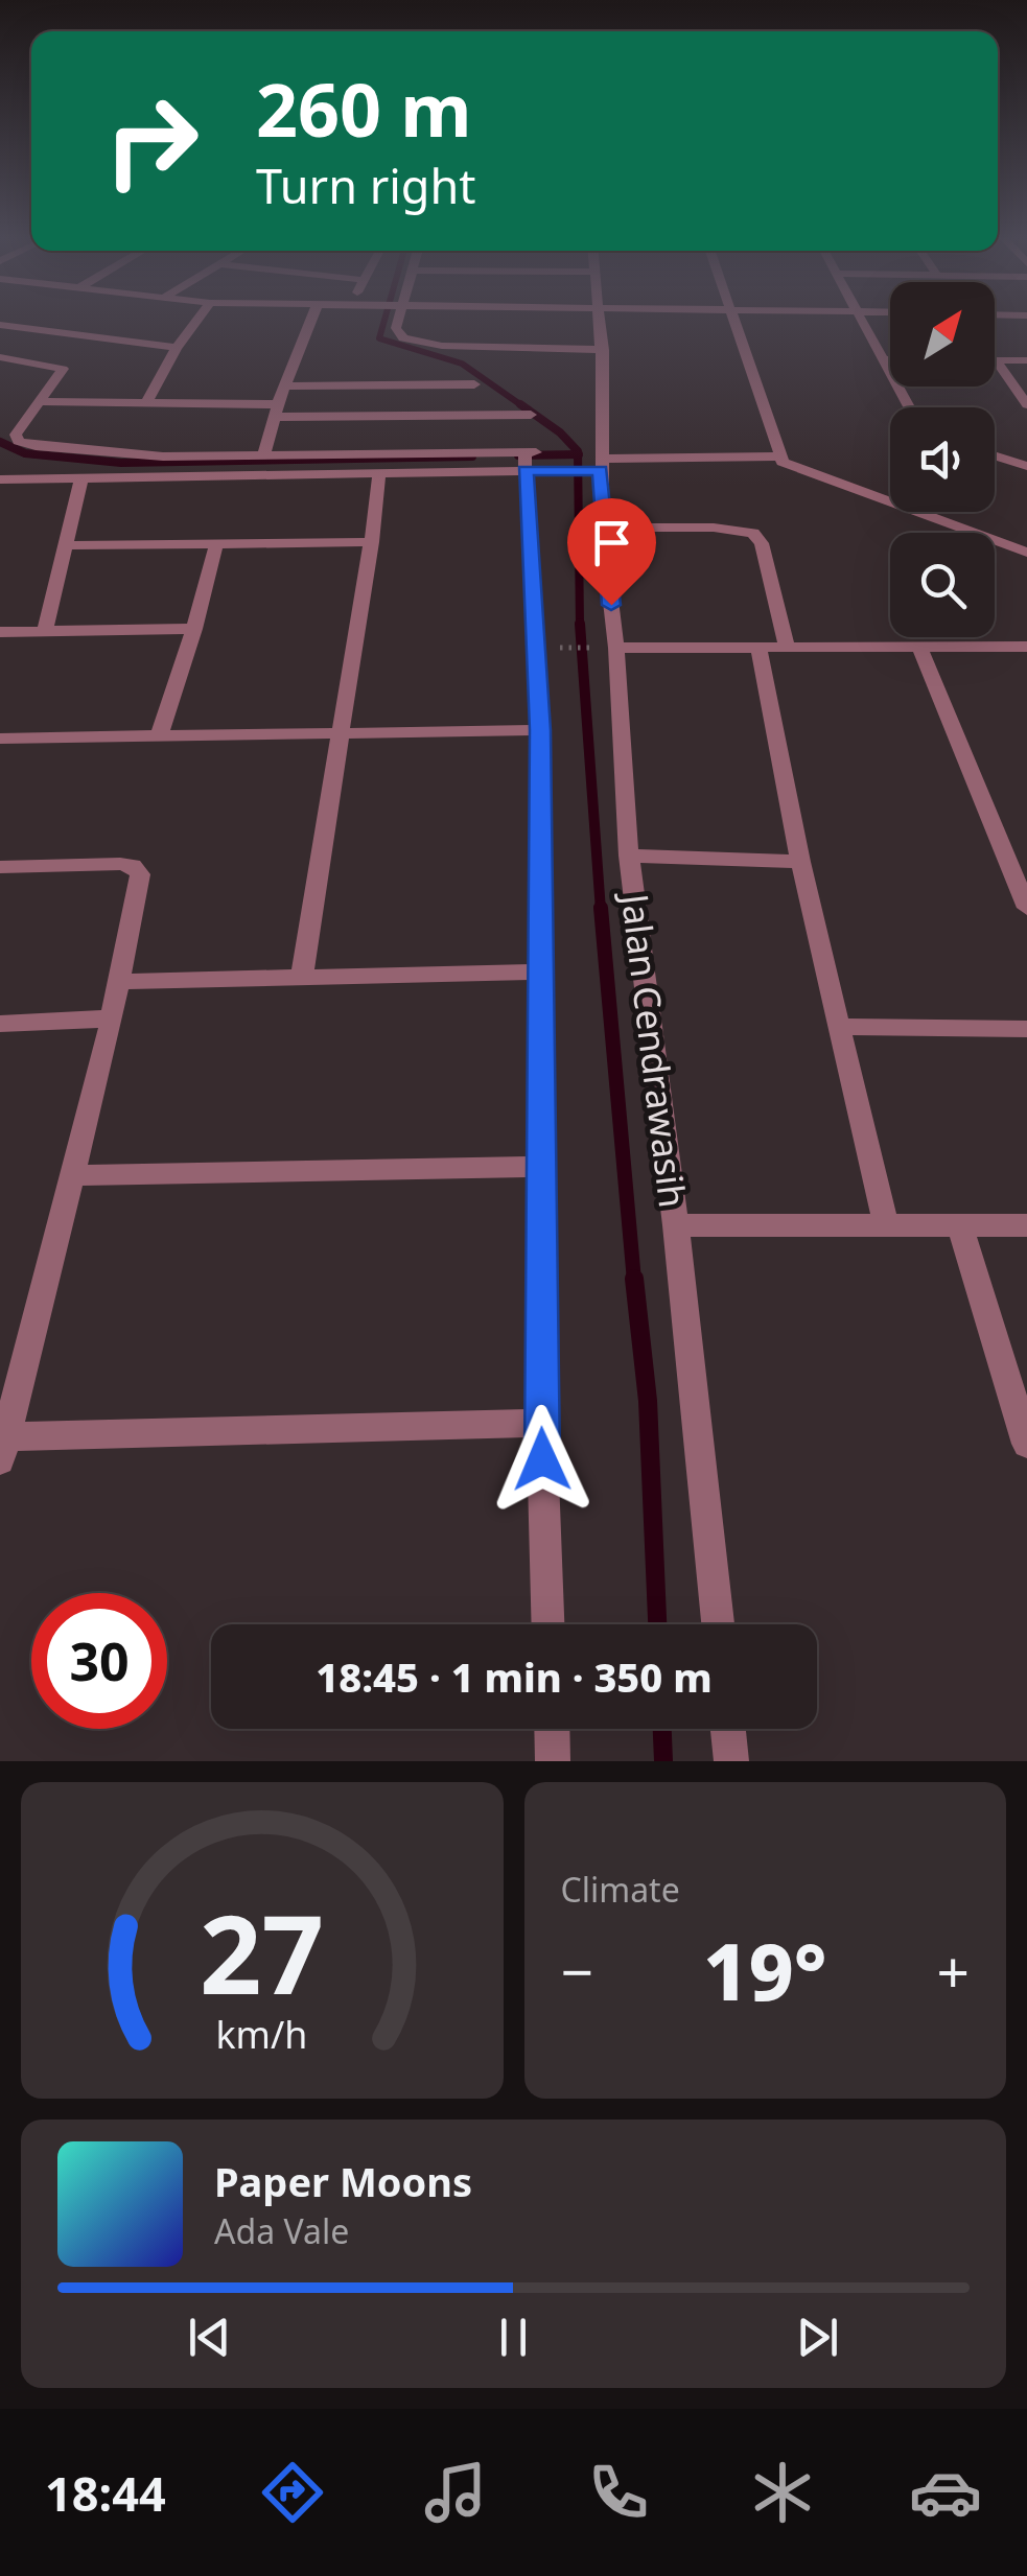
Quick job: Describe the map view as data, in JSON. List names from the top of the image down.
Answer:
{
  "streets": {
    "street": ["Jalan Cendrawasih"]
  },
  "north": "top right",
  "page": {
    "turn": ["260 m", "Turn right"],
    "limit": "30",
    "trip": "18:45 · 1 min · 350 m",
    "tile": "Climate",
    "heat": ["−", "19°", "+"],
    "song": ["Paper Moons", "Ada Vale"],
    "tabs": "18:44",
    "gauge": ["27", "km/h"]
  }
}
